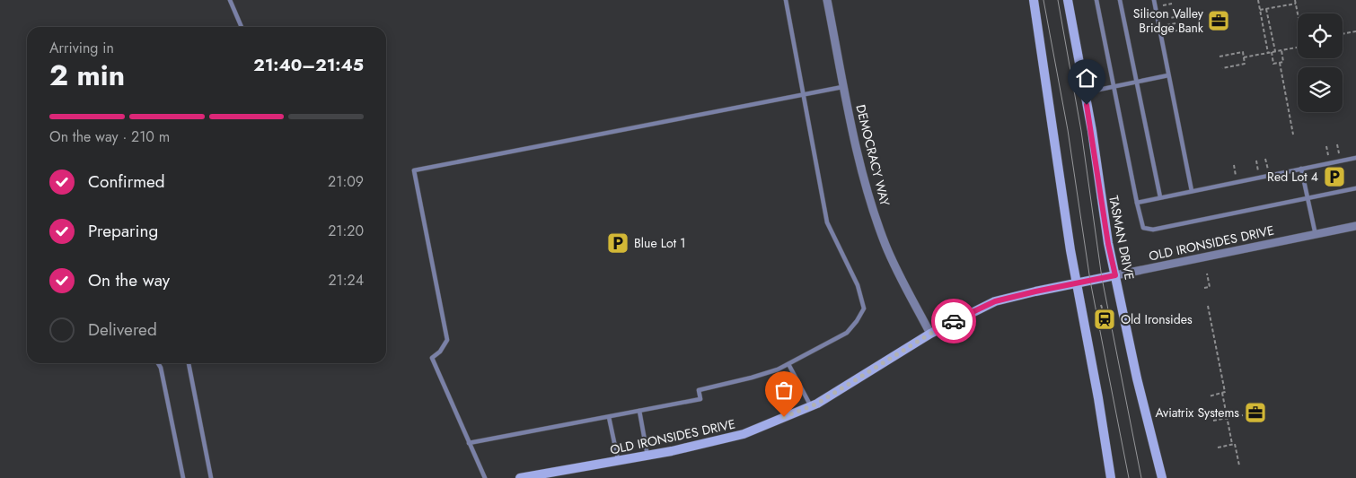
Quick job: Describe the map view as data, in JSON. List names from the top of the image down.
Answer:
{
  "streets": {
    "main road": ["TASMAN DRIVE", "OLD IRONSIDES DRIVE"],
    "street": ["DEMOCRACY WAY"]
  },
  "crossings": [
    ["DEMOCRACY WAY", "OLD IRONSIDES DRIVE"],
    ["TASMAN DRIVE", "OLD IRONSIDES DRIVE"]
  ],
  "places": {
    "office": ["Silicon Valley Bridge Bank", "Aviatrix Systems"],
    "parking": ["Red Lot 4", "Blue Lot 1"],
    "station": ["Old Ironsides"]
  },
  "page": {
    "heading": ["2 min", "Arriving in", "21:40–21:45"],
    "bar": "On the way · 210 m",
    "list": [
      ["Confirmed", "21:09"],
      ["Preparing", "21:20"],
      ["On the way", "21:24"],
      "Delivered"
    ]
  }
}
